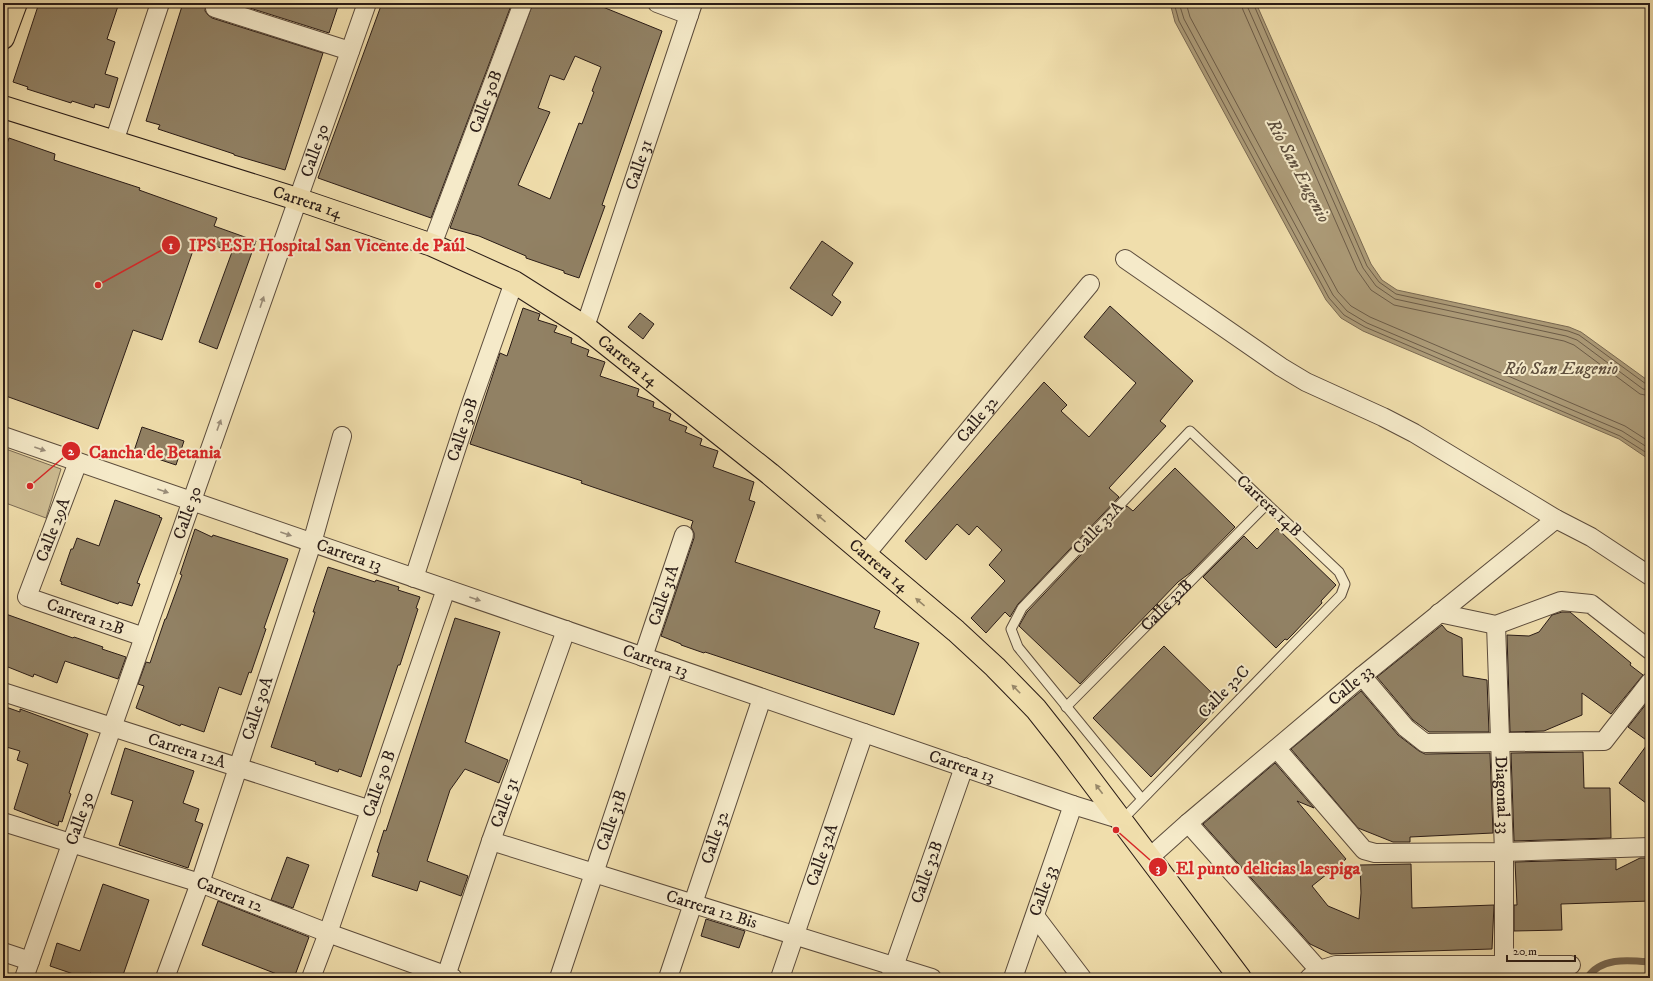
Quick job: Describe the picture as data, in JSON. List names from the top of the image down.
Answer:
{
  "streets": {
    "main road": ["Carrera 14"],
    "street": [
      "Calle 30B",
      "Calle 30",
      "Calle 31",
      "Calle 32",
      "Calle 32A",
      "Calle 29A",
      "Carrera 13",
      "Calle 31A",
      "Calle 32B",
      "Carrera 12B",
      "Calle 33",
      "Calle 30A",
      "Carrera 12A",
      "Calle 30 B",
      "Diagonal 33",
      "Calle 31B",
      "Carrera 12",
      "Carrera 12 Bis"
    ],
    "lane": ["Carrera 14B", "Calle 32C"]
  },
  "crossings": [
    ["Calle 30B", "Carrera 14"],
    ["Calle 30B", "Carrera 13"],
    ["Calle 30", "Carrera 14"],
    ["Calle 30", "Carrera 13"],
    ["Calle 30", "Carrera 12B"],
    ["Calle 30", "Carrera 12A"],
    ["Calle 30", "Carrera 12"],
    ["Calle 31", "Carrera 14"],
    ["Calle 31", "Carrera 13"],
    ["Calle 31", "Carrera 12"],
    ["Calle 31", "Carrera 12 Bis"],
    ["Carrera 14", "Calle 32"],
    ["Carrera 14", "Carrera 13"],
    ["Carrera 14", "Calle 32C"],
    ["Calle 32", "Carrera 13"],
    ["Calle 32", "Carrera 12 Bis"],
    ["Carrera 14B", "Calle 32A"],
    ["Carrera 14B", "Calle 32B"],
    ["Carrera 14B", "Calle 32C"],
    ["Calle 32A", "Carrera 13"],
    ["Calle 32A", "Calle 32B"],
    ["Calle 32A", "Carrera 12 Bis"],
    ["Calle 29A", "Carrera 13"],
    ["Calle 29A", "Carrera 12B"],
    ["Carrera 13", "Calle 31A"],
    ["Carrera 13", "Calle 32B"],
    ["Carrera 13", "Calle 33"],
    ["Carrera 13", "Calle 32C"],
    ["Carrera 13", "Calle 30A"],
    ["Carrera 13", "Calle 30 B"],
    ["Carrera 13", "Calle 31B"],
    ["Calle 32B", "Carrera 12 Bis"],
    ["Calle 30A", "Carrera 12A"],
    ["Calle 30A", "Carrera 12"],
    ["Carrera 12A", "Calle 30 B"],
    ["Calle 30 B", "Carrera 12"],
    ["Calle 31B", "Carrera 12 Bis"]
  ],
  "one_way": ["Carrera 14", "Carrera 13"],
  "water": ["Río San Eugenio"],
  "places": ["IPS ESE Hospital San Vicente de Paúl", "Cancha de Betania", "El punto delicias la espiga"],
  "scale_bar": "20 m"
}
